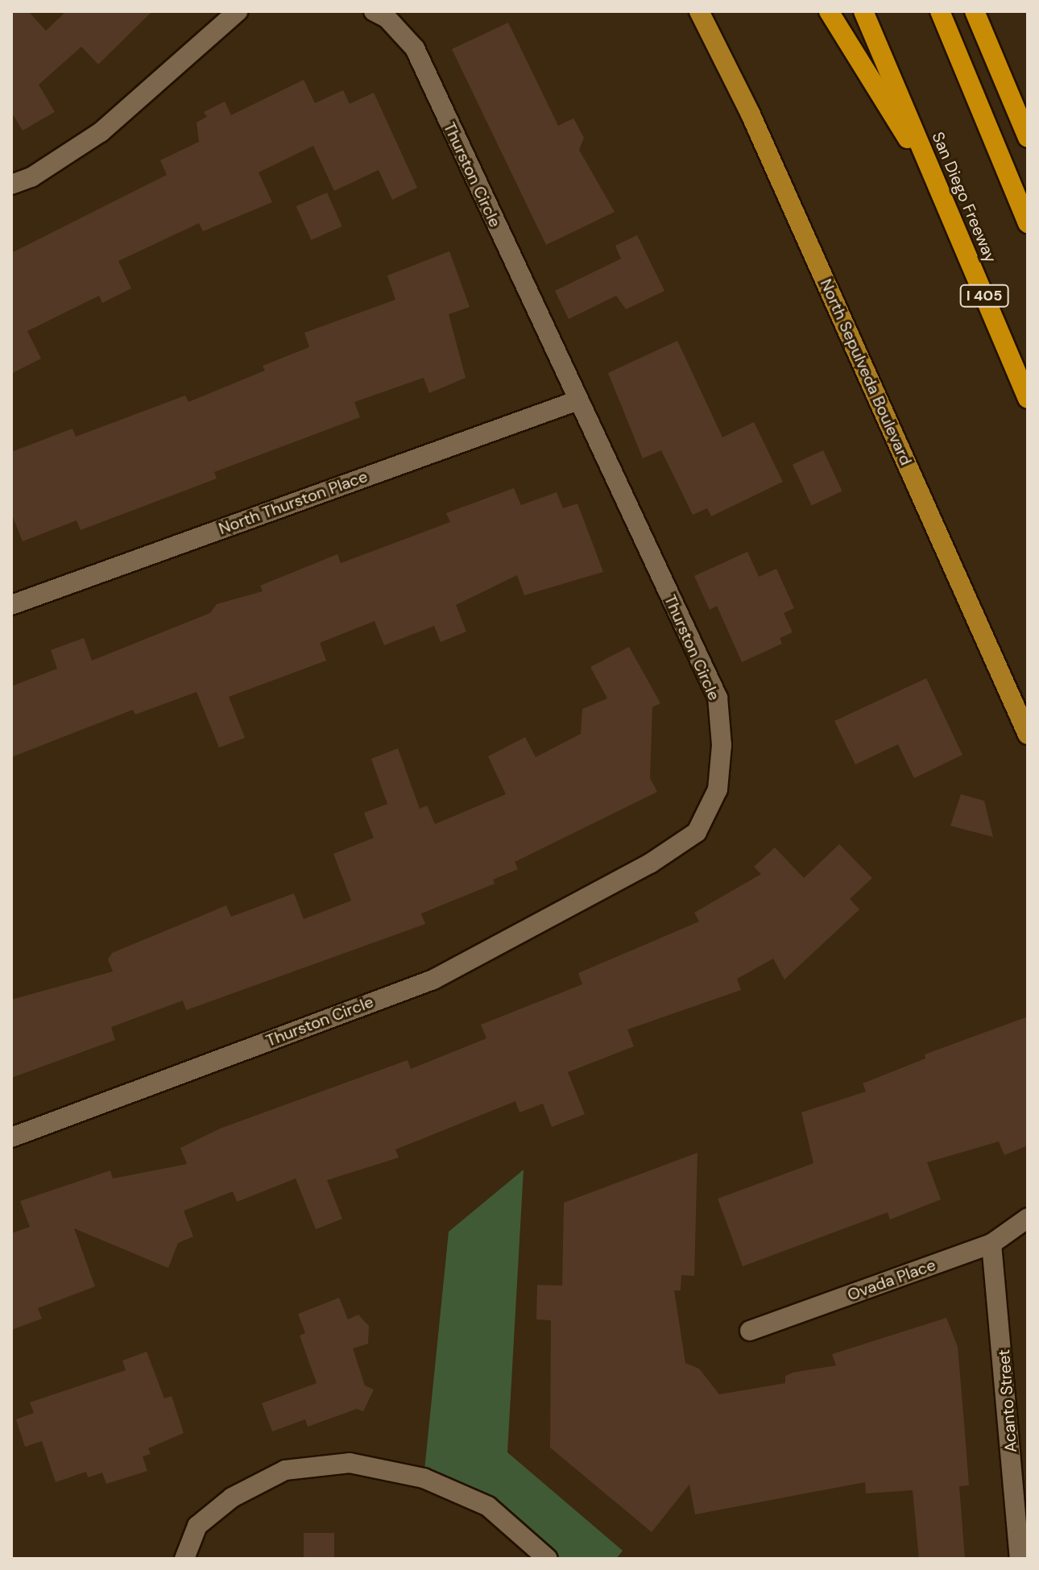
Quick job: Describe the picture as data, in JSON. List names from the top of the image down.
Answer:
{
  "streets": {
    "highway": ["San Diego Freeway", "I 405"],
    "main road": ["North Sepulveda Boulevard"],
    "street": [
      "Thurston Circle",
      "North Thurston Place",
      "Ovada Place",
      "Acanto Street"
    ]
  },
  "crossings": [
    ["Thurston Circle", "North Thurston Place"],
    ["Ovada Place", "Acanto Street"]
  ]
}
